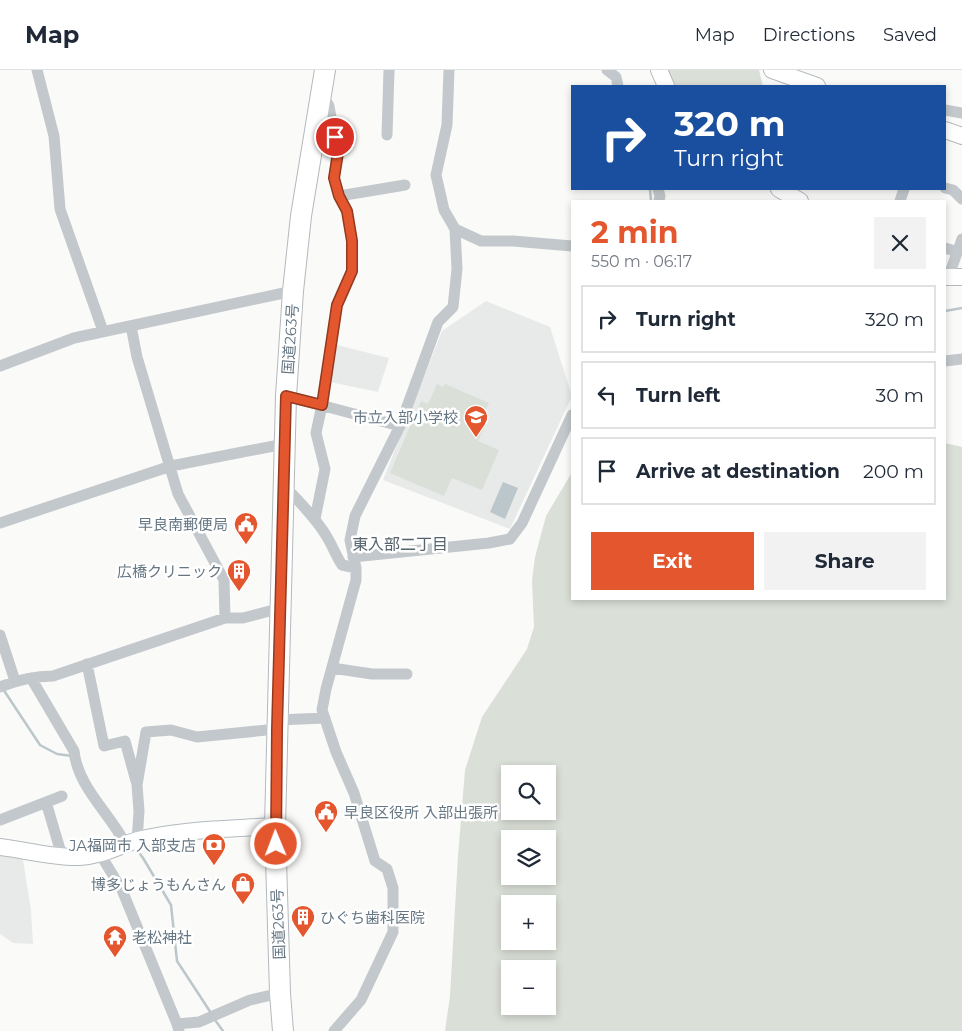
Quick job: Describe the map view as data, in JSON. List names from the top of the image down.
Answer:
{
  "streets": {
    "highway": ["国道263号"]
  },
  "districts": ["東入部二丁目"],
  "places": {
    "school or university": ["市立入部小学校"],
    "public building": ["早良南郵便局", "早良区役所 入部出張所"],
    "building": ["広橋クリニック", "ひぐち歯科医院"],
    "bank": ["JA福岡市 入部支店"],
    "shop": ["博多じょうもんさん"],
    "temple": ["老松神社"]
  },
  "page": {
    "header": "Map",
    "nav": ["Map", "Directions", "Saved"],
    "turn": ["320 m", "Turn right"],
    "heading": ["2 min", "550 m · 06:17"],
    "list": [
      {
        "name": "Turn right",
        "value": "320 m"
      },
      {
        "name": "Turn left",
        "value": "30 m"
      },
      {
        "name": "Arrive at destination",
        "value": "200 m"
      }
    ],
    "buttons": ["Exit", "Share"],
    "map_buttons": ["+", "−"]
  }
}
